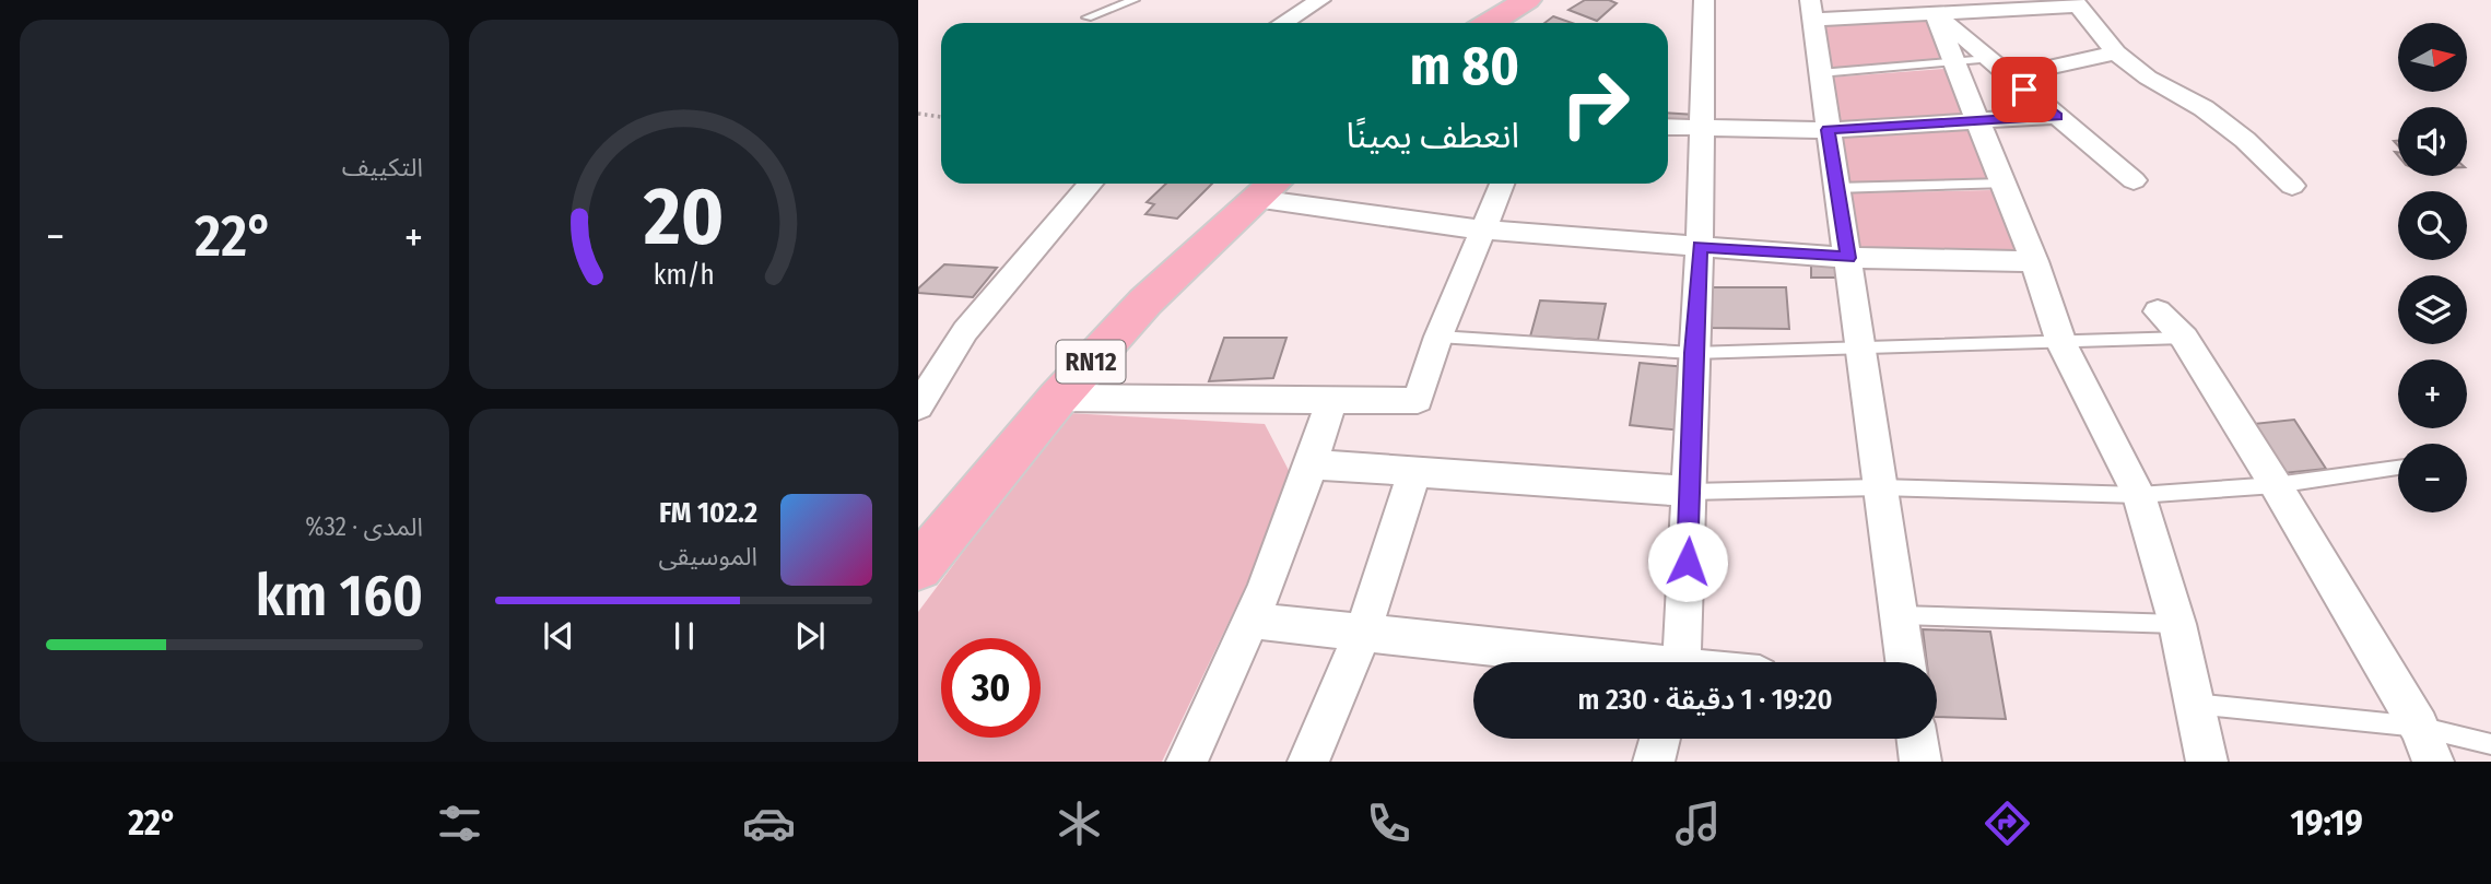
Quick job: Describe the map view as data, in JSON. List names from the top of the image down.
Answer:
{
  "streets": {
    "main road": ["RN12"]
  },
  "north": "right",
  "page": {
    "tile": [
      "التكييف",
      ["المدى · 32%", "160 km"]
    ],
    "map_buttons": ["+", "−"],
    "turn": ["80 m", "انعطف يمينًا"],
    "heat": ["−", "22°", "+"],
    "song": ["102.2 FM", "الموسيقى"],
    "limit": "30",
    "trip": "19:20 · 1 دقيقة · 230 m",
    "tabs": ["19:19", "22°"],
    "gauge": ["20", "km/h"]
  }
}
